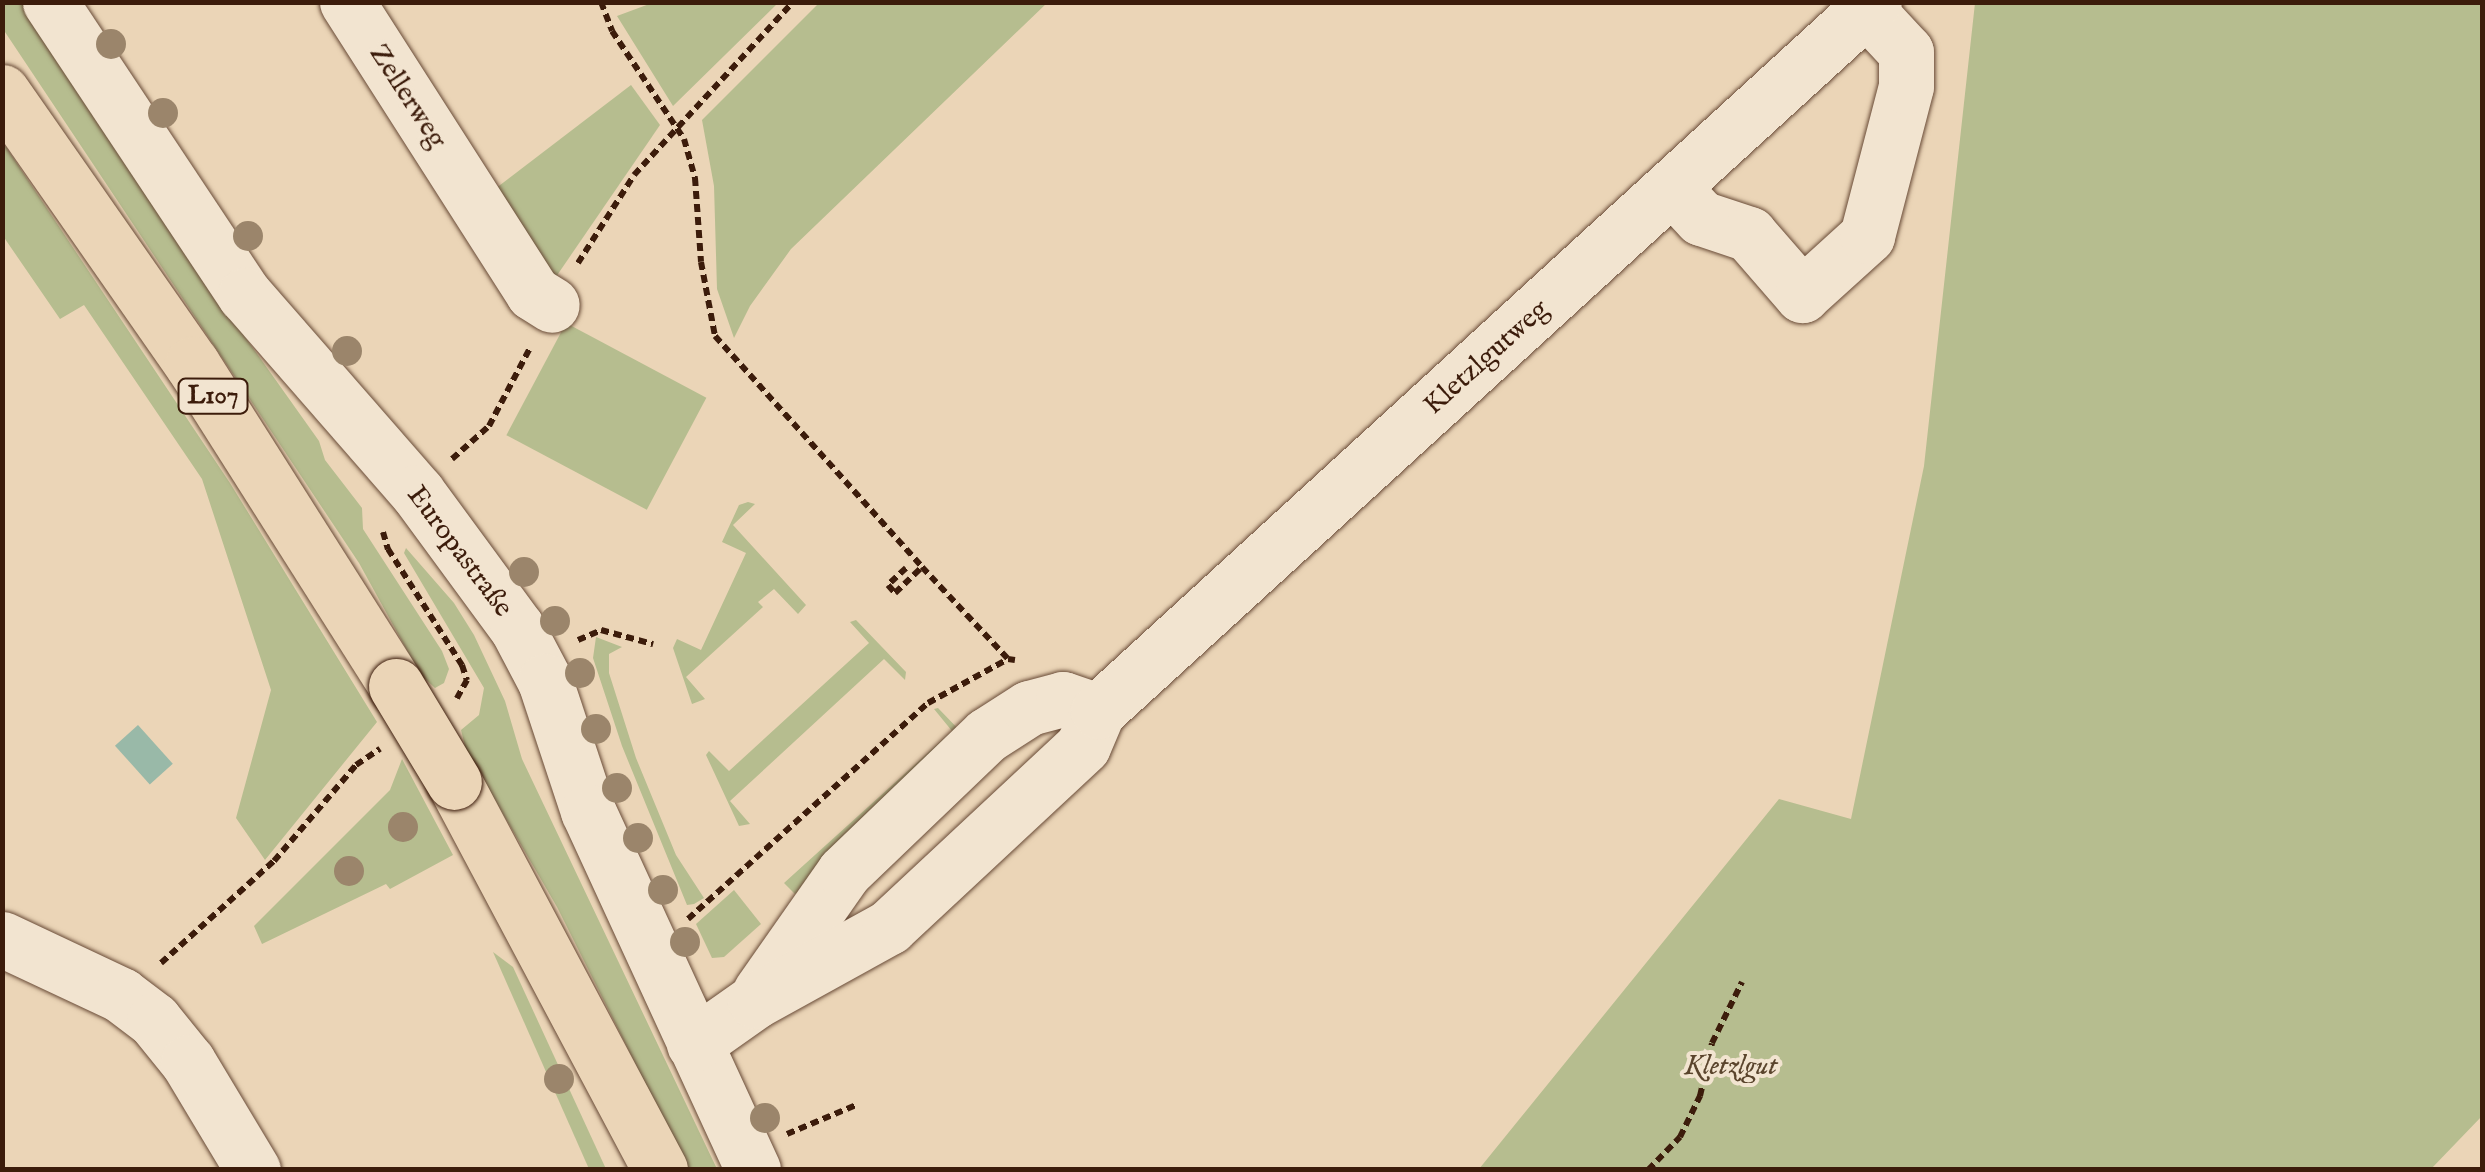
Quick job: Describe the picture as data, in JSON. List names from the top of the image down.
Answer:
{
  "streets": {
    "main road": ["L107"],
    "street": ["Zellerweg", "Kletzlgutweg", "Europastraße"]
  },
  "crossings": [
    ["Kletzlgutweg", "Europastraße"]
  ],
  "parks": ["Kletzlgut"]
}
